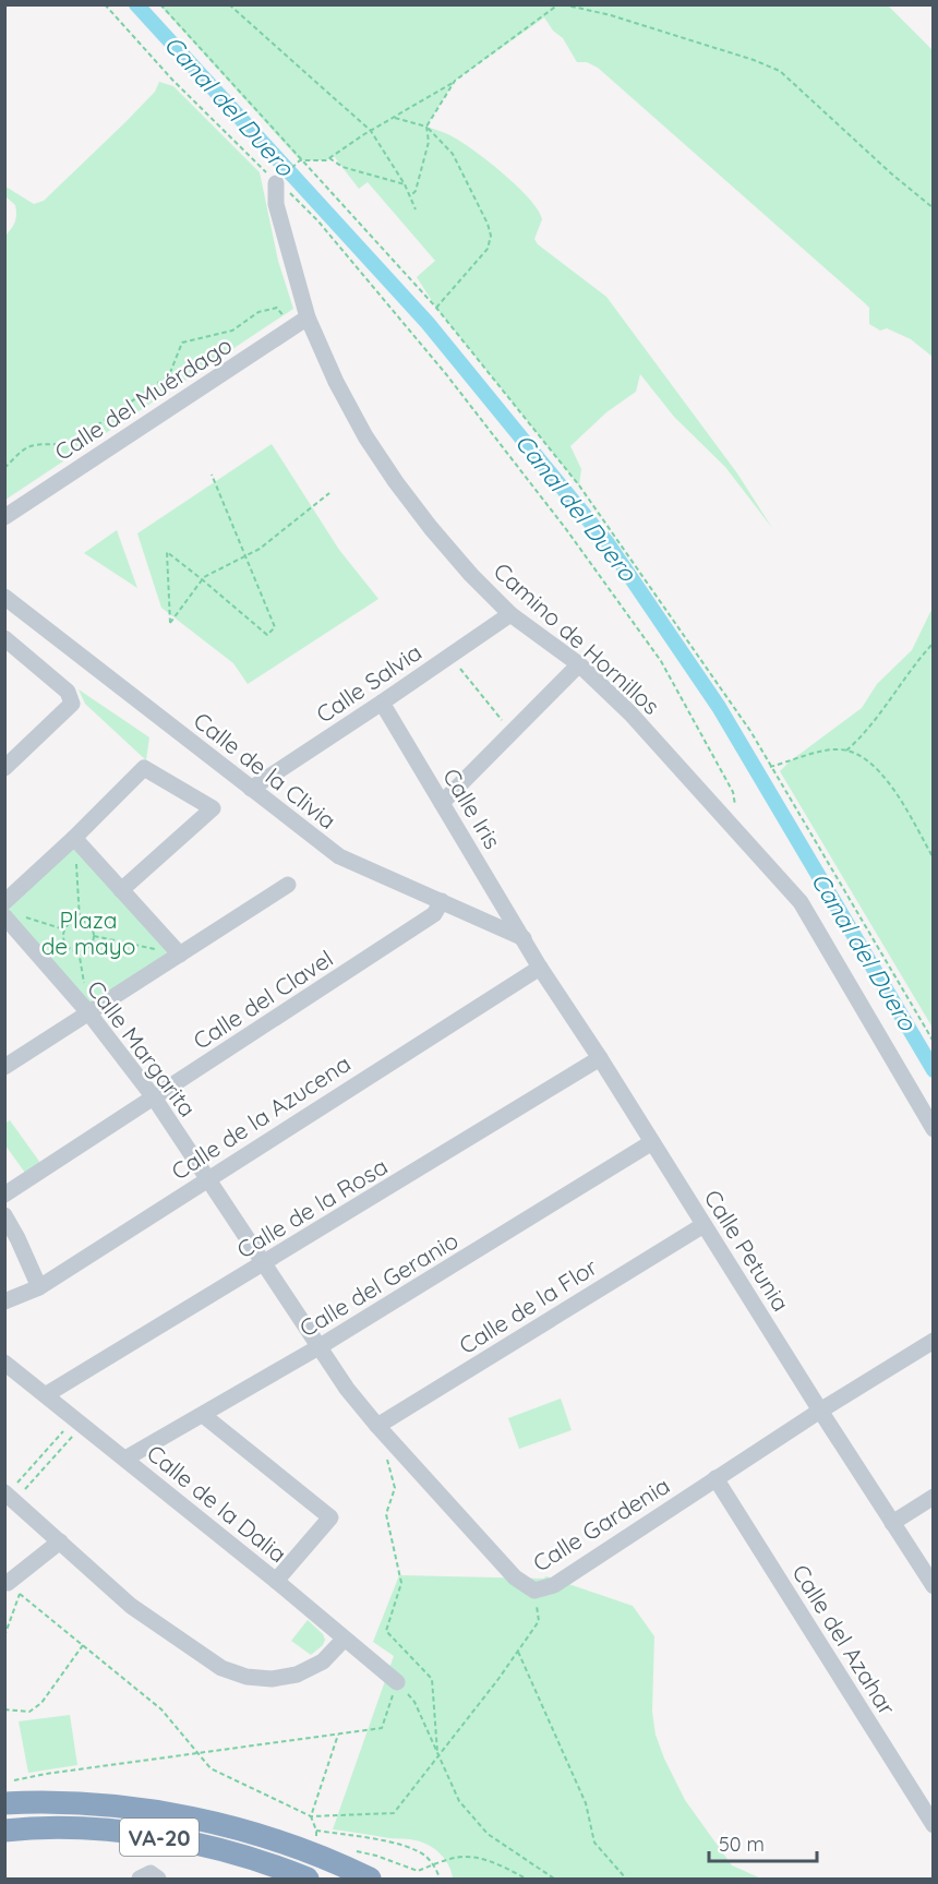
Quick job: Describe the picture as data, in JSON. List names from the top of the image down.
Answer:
{
  "streets": {
    "highway": ["VA-20"],
    "street": [
      "Calle del Muérdago",
      "Camino de Hornillos",
      "Calle Salvia",
      "Calle de la Clivia",
      "Calle Iris",
      "Calle del Clavel",
      "Calle Margarita",
      "Calle de la Azucena",
      "Calle de la Rosa",
      "Calle Petunia",
      "Calle del Geranio",
      "Calle de la Flor",
      "Calle de la Dalia",
      "Calle Gardenia",
      "Calle del Azahar"
    ]
  },
  "crossings": [
    ["Calle del Muérdago", "Camino de Hornillos"],
    ["Camino de Hornillos", "Calle Salvia"],
    ["Calle Salvia", "Calle de la Clivia"],
    ["Calle Salvia", "Calle Iris"],
    ["Calle de la Clivia", "Calle Iris"],
    ["Calle de la Clivia", "Calle del Clavel"],
    ["Calle de la Clivia", "Calle Petunia"],
    ["Calle Iris", "Calle Petunia"],
    ["Calle del Clavel", "Calle Margarita"],
    ["Calle Margarita", "Calle de la Azucena"],
    ["Calle Margarita", "Calle de la Rosa"],
    ["Calle Margarita", "Calle del Geranio"],
    ["Calle Margarita", "Calle Gardenia"],
    ["Calle de la Azucena", "Calle Petunia"],
    ["Calle de la Rosa", "Calle Petunia"],
    ["Calle de la Rosa", "Calle de la Dalia"],
    ["Calle Petunia", "Calle del Geranio"],
    ["Calle Petunia", "Calle de la Flor"],
    ["Calle Petunia", "Calle Gardenia"],
    ["Calle del Geranio", "Calle de la Dalia"],
    ["Calle del Geranio", "Calle Gardenia"],
    ["Calle de la Flor", "Calle Gardenia"],
    ["Calle Gardenia", "Calle del Azahar"]
  ],
  "water": ["Canal del Duero"],
  "parks": ["Plaza de mayo"],
  "scale_bar": "50 m"
}
